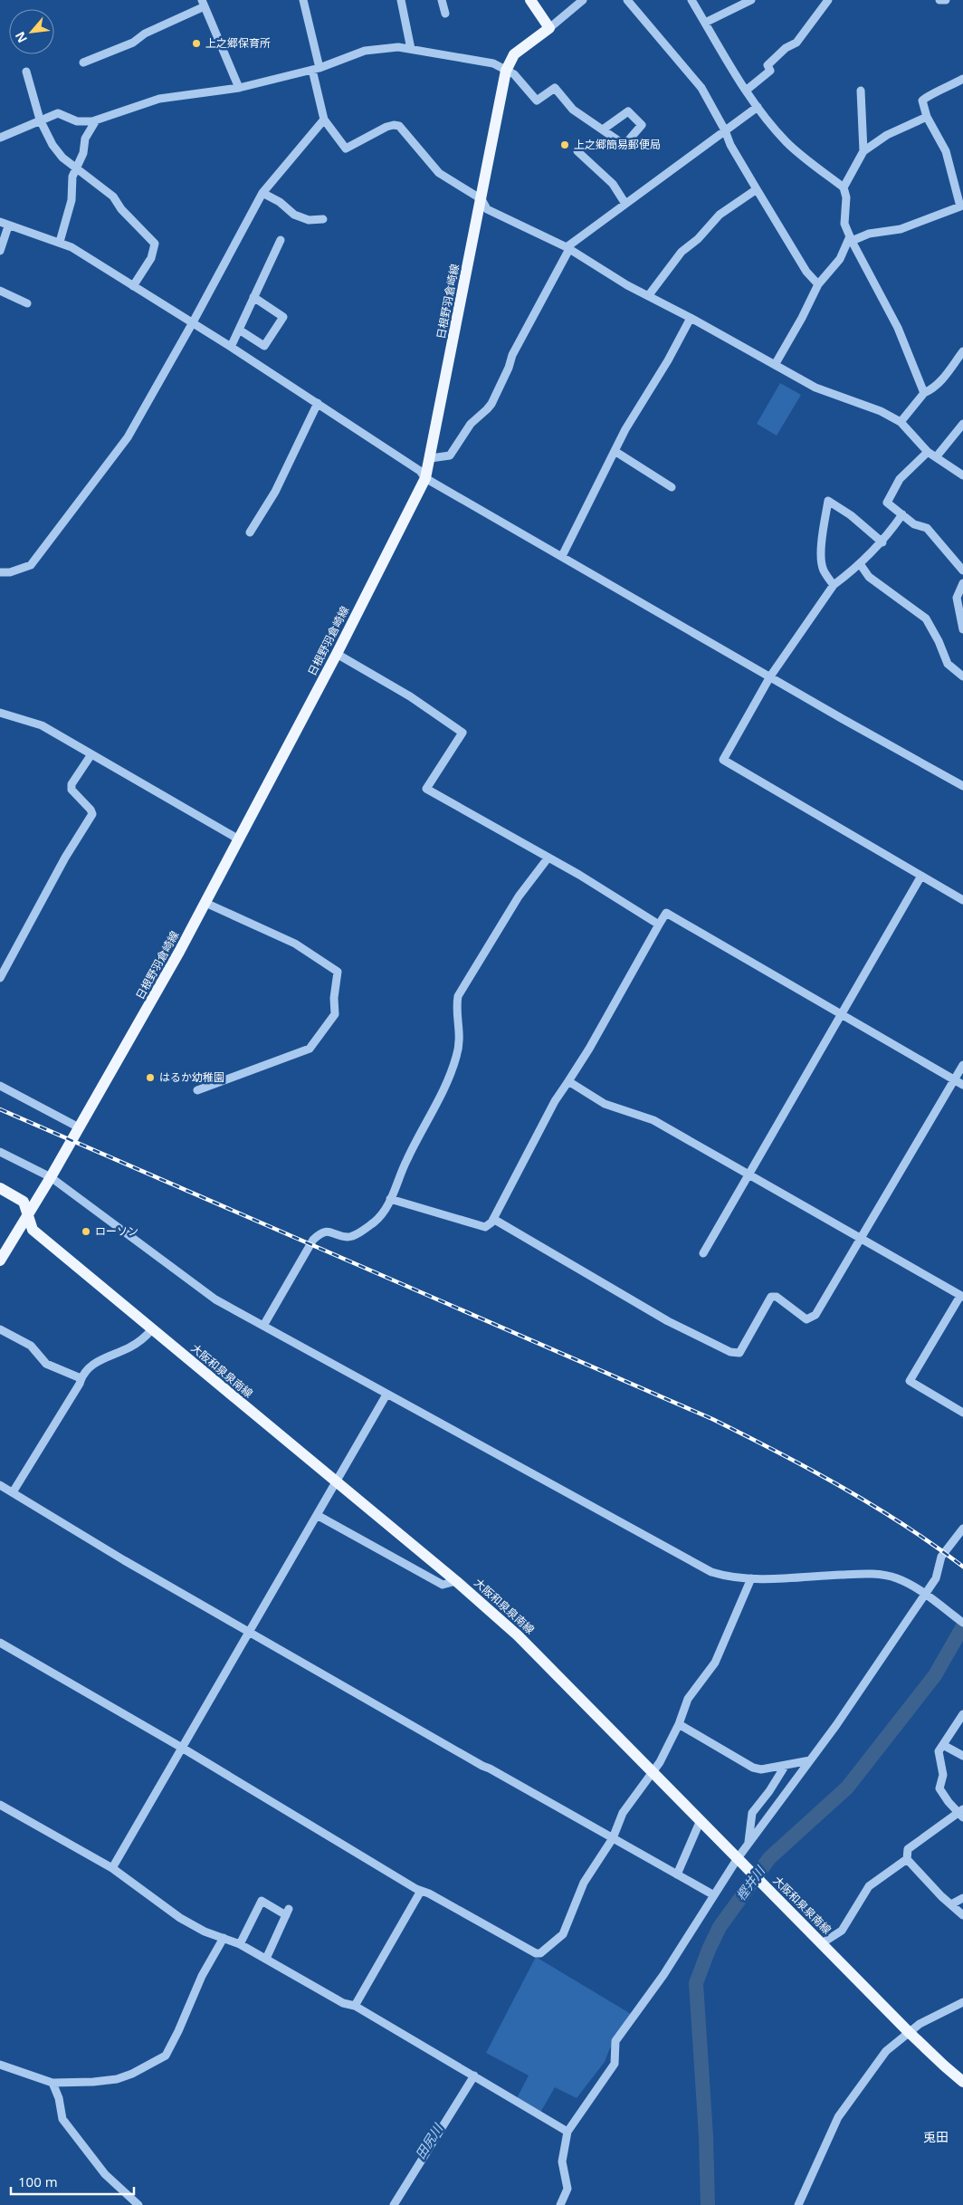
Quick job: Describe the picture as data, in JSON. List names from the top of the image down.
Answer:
{
  "streets": {
    "main road": ["日根野羽倉崎線", "大阪和泉泉南線"]
  },
  "crossings": [
    ["日根野羽倉崎線", "大阪和泉泉南線"]
  ],
  "districts": ["兎田"],
  "water": ["樫井川", "田尻川"],
  "places": [
    "上之郷保育所",
    "上之郷簡易郵便局",
    "はるか幼稚園",
    "ローソン"
  ],
  "scale_bar": "100 m",
  "north": "bottom left"
}
